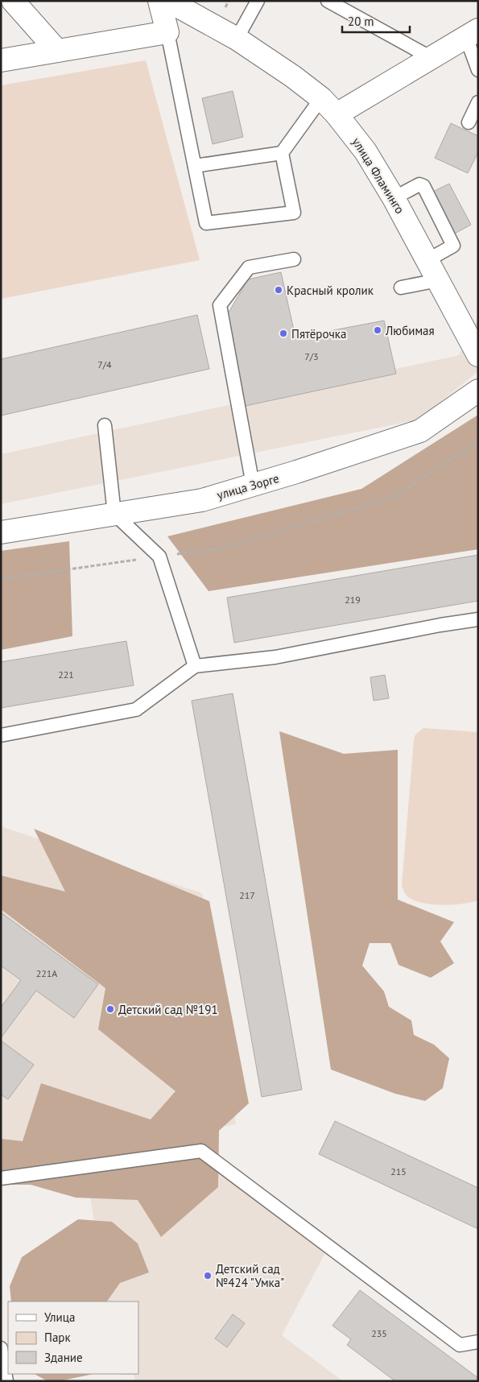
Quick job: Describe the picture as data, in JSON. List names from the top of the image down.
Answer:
{
  "streets": {
    "street": ["улица Фламинго", "улица Зорге"]
  },
  "places": [
    "Красный кролик",
    "Любимая",
    "Пятёрочка",
    "Детский сад №191",
    "Детский сад №424 \"Умка\""
  ],
  "house_numbers": [
    "7/3",
    "7/4",
    "219",
    "221",
    "217",
    "221А",
    "215",
    "235"
  ],
  "legend": ["Улица", "Парк", "Здание"],
  "scale_bar": "20 m"
}
